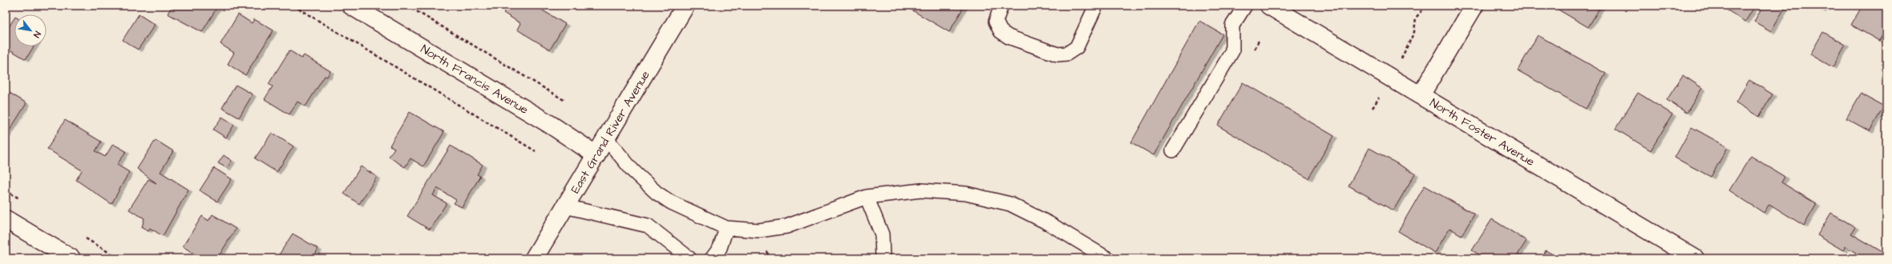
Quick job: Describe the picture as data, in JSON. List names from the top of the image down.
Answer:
{
  "streets": {
    "street": ["North Francis Avenue", "East Grand River Avenue", "North Foster Avenue"]
  },
  "crossings": [
    ["North Francis Avenue", "East Grand River Avenue"]
  ],
  "north": "bottom right"
}
